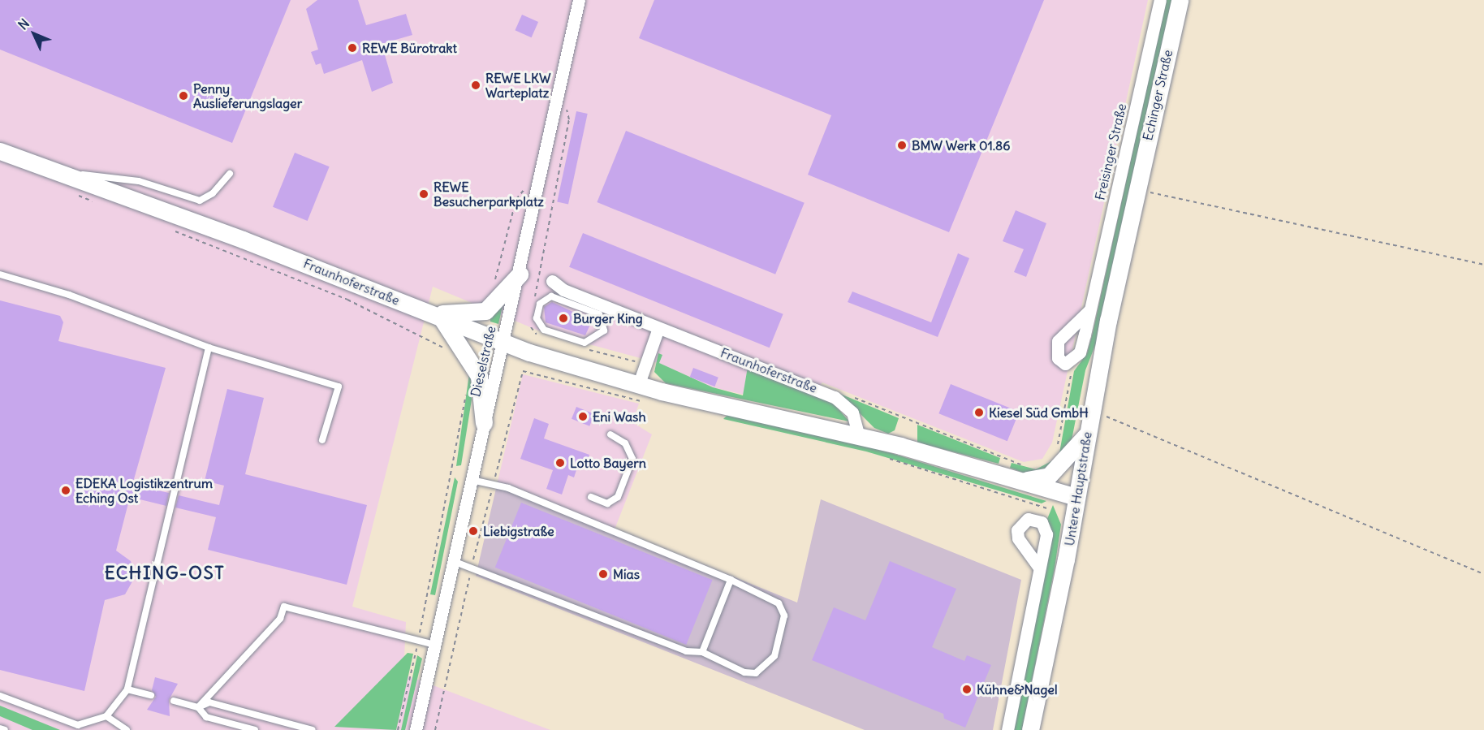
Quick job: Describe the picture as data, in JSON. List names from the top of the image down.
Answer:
{
  "streets": {
    "main road": ["Echinger Straße", "Fraunhoferstraße", "Untere Hauptstraße"],
    "street": ["Freisinger Straße", "Dieselstraße"]
  },
  "crossings": [
    ["Echinger Straße", "Untere Hauptstraße"],
    ["Fraunhoferstraße", "Dieselstraße"],
    ["Fraunhoferstraße", "Untere Hauptstraße"]
  ],
  "districts": ["ECHING-OST"],
  "places": [
    "REWE Bürotrakt",
    "REWE LKW Warteplatz",
    "Penny Auslieferungslager",
    "BMW Werk 01.86",
    "REWE Besucherparkplatz",
    "Burger King",
    "Kiesel Süd GmbH",
    "Eni Wash",
    "Lotto Bayern",
    "EDEKA Logistikzentrum Eching Ost",
    "Liebigstraße",
    "Mias",
    "Kühne&Nagel"
  ],
  "north": "top left"
}
